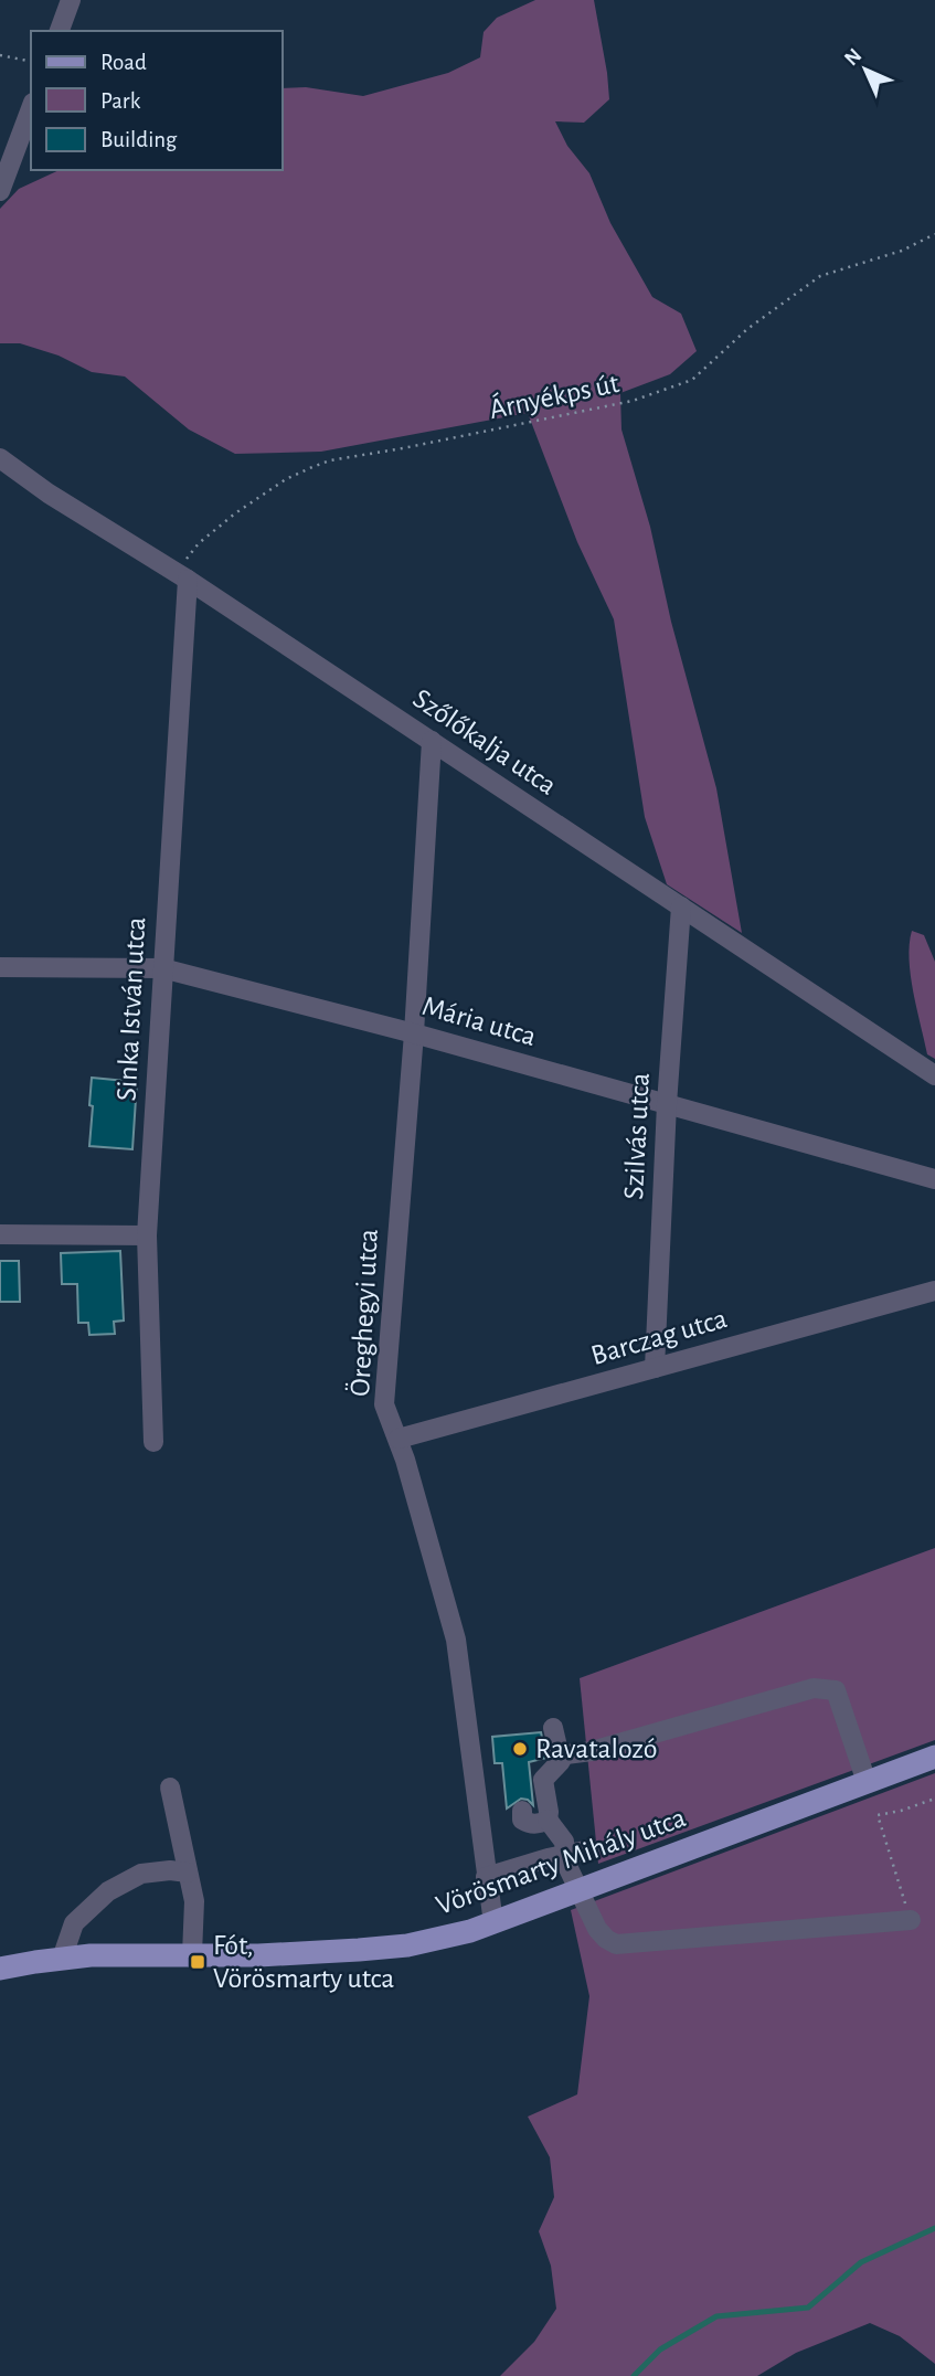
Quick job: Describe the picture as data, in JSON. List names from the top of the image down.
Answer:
{
  "streets": {
    "main road": ["Vörösmarty Mihály utca"],
    "street": [
      "Szőlőkalja utca",
      "Sinka István utca",
      "Mária utca",
      "Szilvás utca",
      "Öreghegyi utca",
      "Barczag utca"
    ],
    "path": ["Árnyékps út"]
  },
  "crossings": [
    ["Árnyékps út", "Szőlőkalja utca"],
    ["Árnyékps út", "Sinka István utca"],
    ["Szőlőkalja utca", "Sinka István utca"],
    ["Szőlőkalja utca", "Szilvás utca"],
    ["Szőlőkalja utca", "Öreghegyi utca"],
    ["Sinka István utca", "Mária utca"],
    ["Mária utca", "Szilvás utca"],
    ["Mária utca", "Öreghegyi utca"],
    ["Szilvás utca", "Barczag utca"],
    ["Öreghegyi utca", "Barczag utca"],
    ["Öreghegyi utca", "Vörösmarty Mihály utca"]
  ],
  "places": {
    "other": ["Ravatalozó"],
    "transit": ["Fót, Vörösmarty utca"]
  },
  "legend": ["Road", "Park", "Building"],
  "north": "top left"
}
